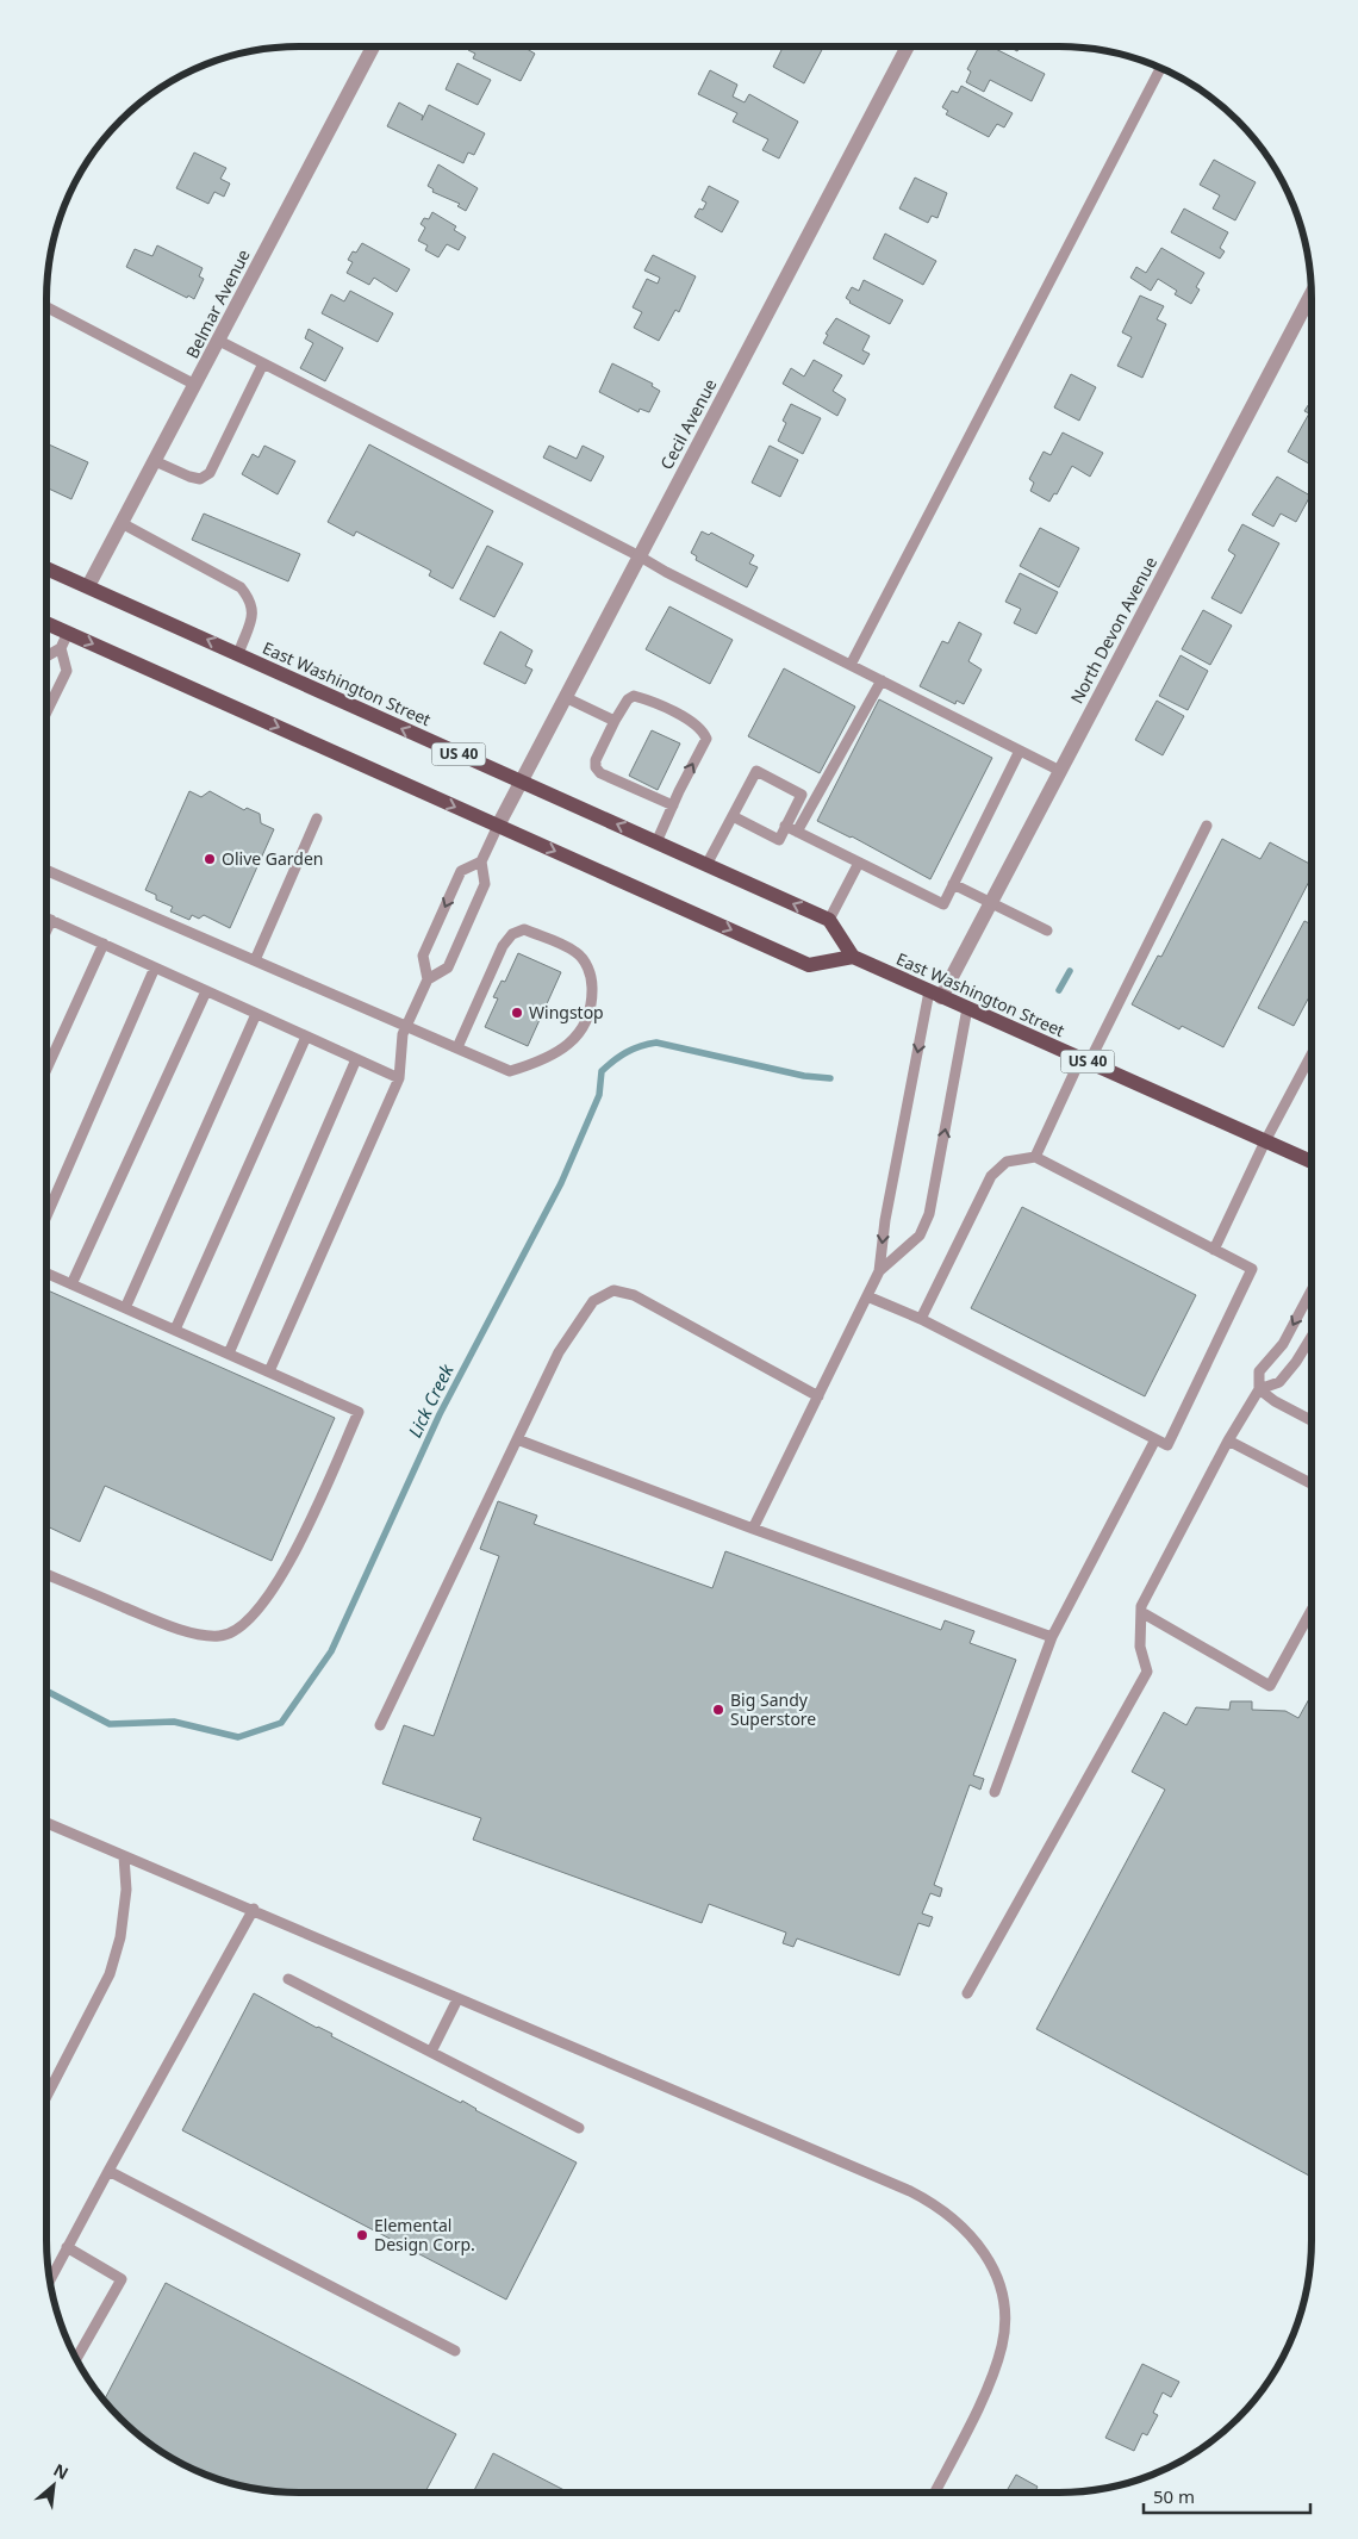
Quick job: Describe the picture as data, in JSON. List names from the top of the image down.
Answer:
{
  "streets": {
    "main road": ["East Washington Street", "US 40"],
    "street": ["Belmar Avenue", "Cecil Avenue", "North Devon Avenue"]
  },
  "crossings": [
    ["Belmar Avenue", "East Washington Street"],
    ["Cecil Avenue", "East Washington Street"],
    ["North Devon Avenue", "East Washington Street"]
  ],
  "water": ["Lick Creek"],
  "places": [
    "Olive Garden",
    "Wingstop",
    "Big Sandy Superstore",
    "Elemental Design Corp."
  ],
  "scale_bar": "50 m",
  "north": "top right"
}
